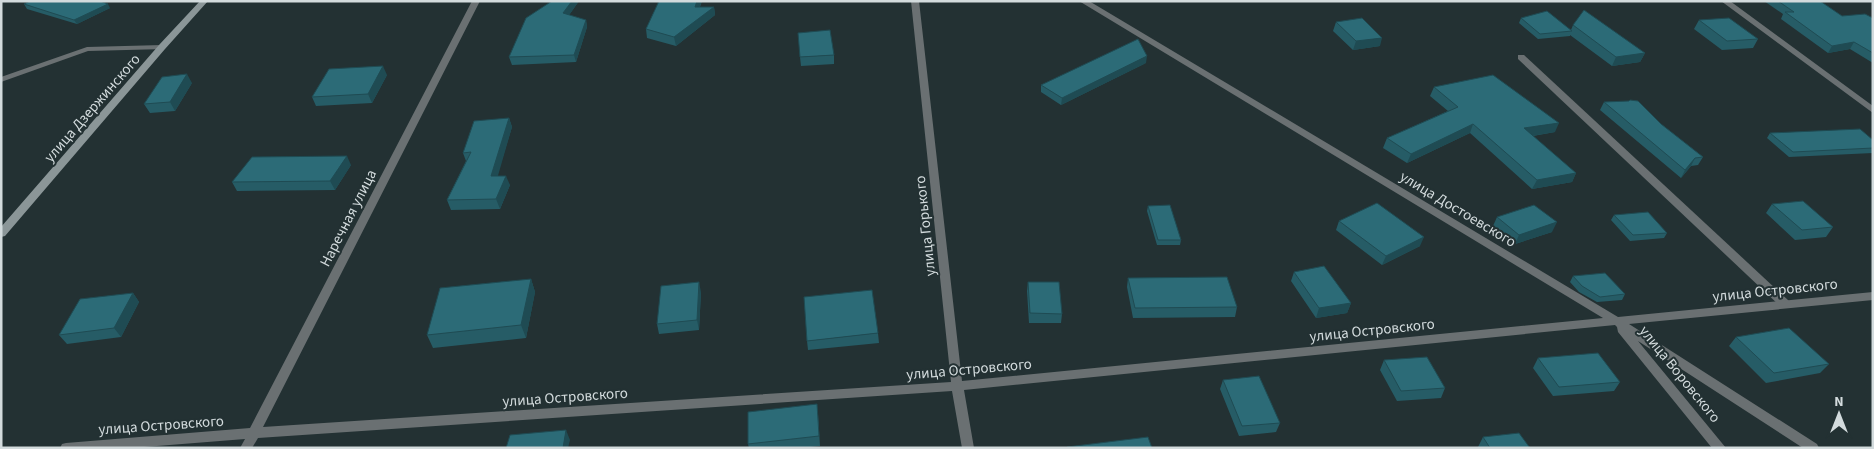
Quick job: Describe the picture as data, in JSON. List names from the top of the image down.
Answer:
{
  "streets": {
    "street": [
      "улица Дзержинского",
      "улица Достоевского",
      "Наречная улица",
      "улица Горького",
      "улица Островского",
      "улица Воровского"
    ]
  },
  "crossings": [
    ["улица Достоевского", "улица Островского"],
    ["улица Достоевского", "улица Воровского"],
    ["Наречная улица", "улица Островского"],
    ["улица Горького", "улица Островского"],
    ["улица Островского", "улица Воровского"]
  ],
  "north": "top"
}
